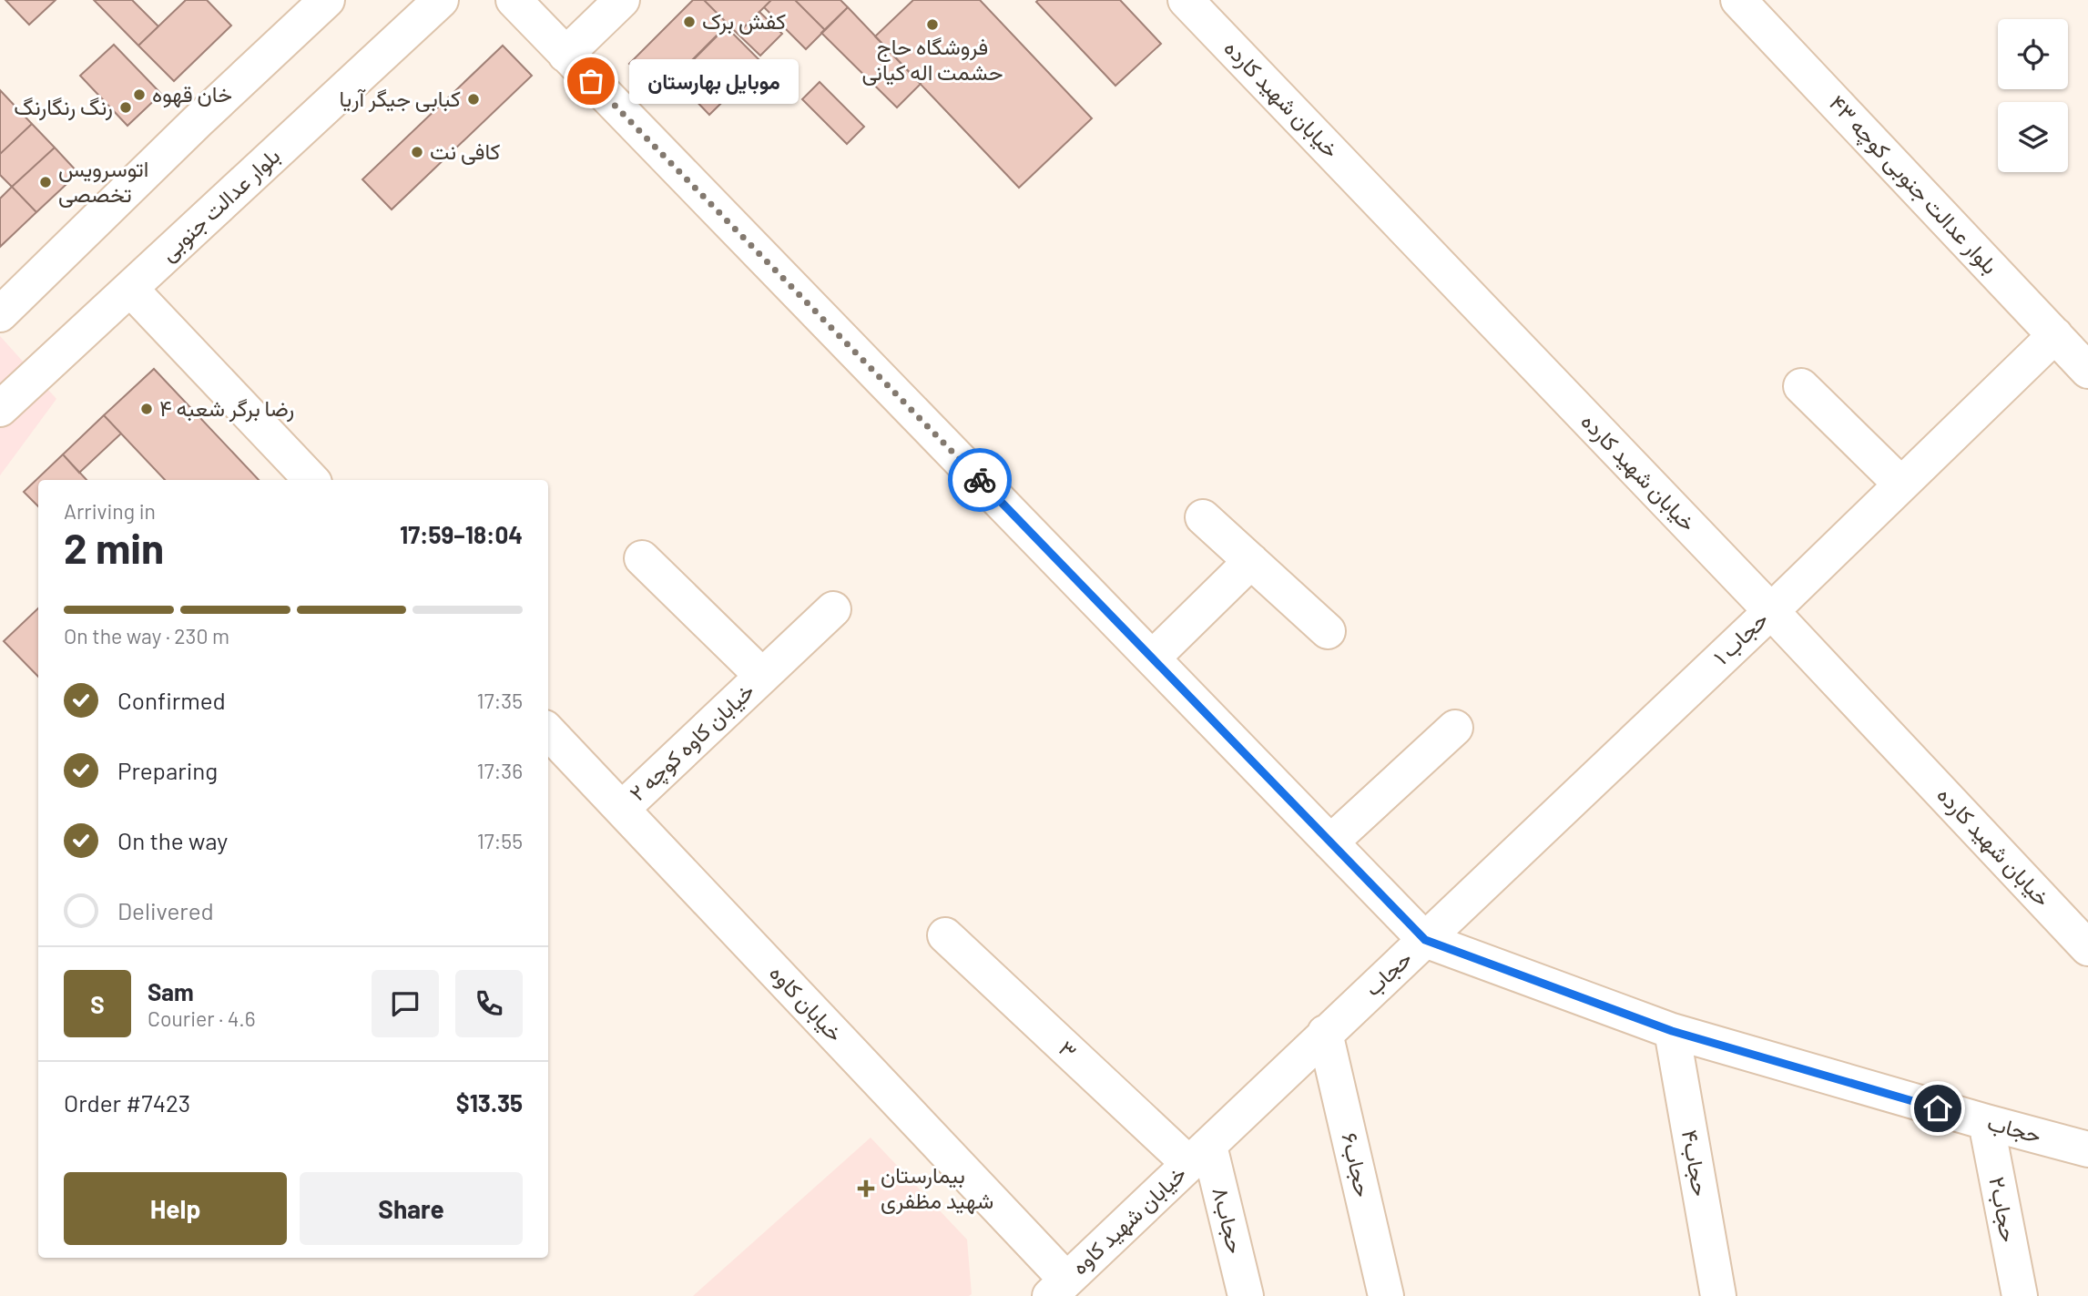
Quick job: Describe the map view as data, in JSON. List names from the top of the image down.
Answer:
{
  "streets": {
    "street": [
      "خیابان شهید کارده",
      "بلوار عدالت جنوبی کوچه ۴۳",
      "بلوار عدالت جنوبی",
      "حجاب ۱",
      "خیابان کاوه کوچه ۲",
      "حجاب",
      "خیابان کاوه",
      "۳",
      "حجاب۴",
      "حجاب۶",
      "حجاب۲",
      "خیابان شهید کاوه",
      "حجاب۸"
    ]
  },
  "crossings": [
    ["خیابان شهید کارده", "حجاب ۱"],
    ["بلوار عدالت جنوبی کوچه ۴۳", "حجاب ۱"],
    ["حجاب ۱", "حجاب"],
    ["خیابان کاوه کوچه ۲", "خیابان کاوه"],
    ["حجاب", "۳"],
    ["حجاب", "حجاب۴"],
    ["حجاب", "حجاب۶"],
    ["حجاب", "حجاب۲"],
    ["حجاب", "خیابان شهید کاوه"],
    ["حجاب", "حجاب۸"],
    ["خیابان کاوه", "خیابان شهید کاوه"],
    ["۳", "خیابان شهید کاوه"],
    ["۳", "حجاب۸"],
    ["خیابان شهید کاوه", "حجاب۸"]
  ],
  "places": {
    "other": [
      "کفش برک",
      "فروشگاه حاج حشمت اله کیانی",
      "موبایل بهارستان",
      "خان قهوه",
      "کبابی جیگر آریا",
      "رنگ رنگارنگ",
      "کافی نت",
      "اتوسرویس تخصصی",
      "رضا برگر شعبه ۴"
    ],
    "health": ["بیمارستان شهید مظفری"]
  },
  "page": {
    "bubble": "موبایل بهارستان",
    "heading": ["2 min", "Arriving in", "17:59–18:04"],
    "panel": [
      "Sam",
      "Courier · 4.6",
      "Order #7423",
      "$13.35"
    ],
    "bar": "On the way · 230 m",
    "list": [
      ["Confirmed", "17:35"],
      ["Preparing", "17:36"],
      ["On the way", "17:55"],
      "Delivered"
    ],
    "round": "S",
    "buttons": ["Help", "Share"]
  }
}
